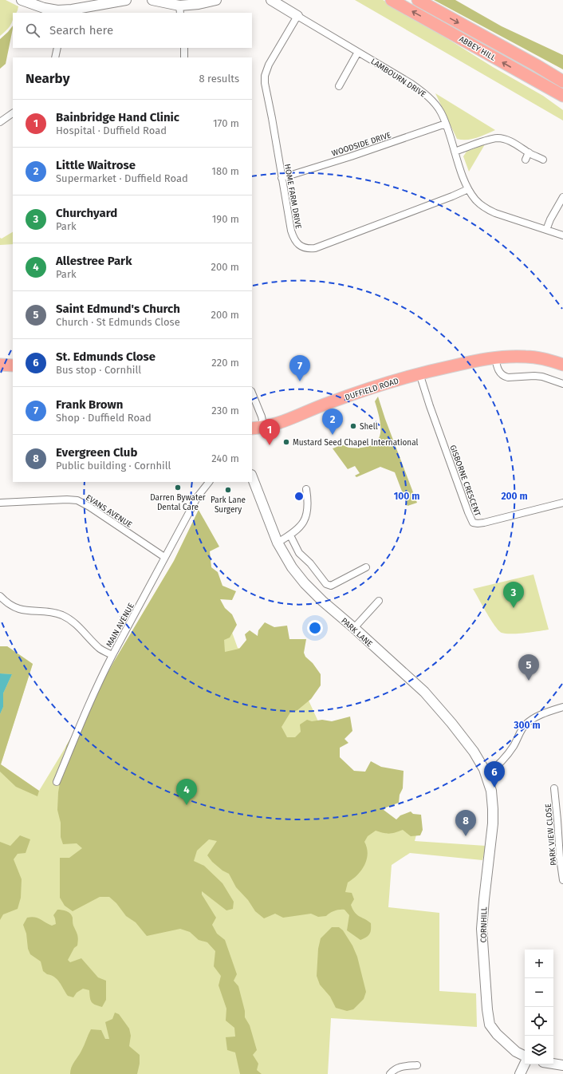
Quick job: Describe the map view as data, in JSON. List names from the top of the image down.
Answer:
{
  "streets": {
    "highway": ["ABBEY HILL", "DUFFIELD ROAD"],
    "street": [
      "LAMBOURN DRIVE",
      "WOODSIDE DRIVE",
      "HOME FARM DRIVE",
      "GISBORNE CRESCENT",
      "EVANS AVENUE",
      "MAIN AVENUE",
      "PARK LANE",
      "PARK VIEW CLOSE",
      "CORNHILL"
    ]
  },
  "crossings": [
    ["LAMBOURN DRIVE", "WOODSIDE DRIVE"],
    ["LAMBOURN DRIVE", "HOME FARM DRIVE"],
    ["WOODSIDE DRIVE", "HOME FARM DRIVE"],
    ["DUFFIELD ROAD", "GISBORNE CRESCENT"],
    ["EVANS AVENUE", "MAIN AVENUE"],
    ["PARK LANE", "CORNHILL"]
  ],
  "places": [
    "Shell",
    "Mustard Seed Chapel International",
    "Darren Bywater Dental Care",
    "Park Lane Surgery"
  ],
  "page": {
    "search": "Search here",
    "heading": ["Nearby", "8 results"],
    "list": [
      {
        "mark": "1",
        "name": "Bainbridge Hand Clinic",
        "note": "Hospital · Duffield Road",
        "value": "170 m"
      },
      {
        "mark": "2",
        "name": "Little Waitrose",
        "note": "Supermarket · Duffield Road",
        "value": "180 m"
      },
      {
        "mark": "3",
        "name": "Churchyard",
        "note": "Park",
        "value": "190 m"
      },
      {
        "mark": "4",
        "name": "Allestree Park",
        "note": "Park",
        "value": "200 m"
      },
      {
        "mark": "5",
        "name": "Saint Edmund's Church",
        "note": "Church · St Edmunds Close",
        "value": "200 m"
      },
      {
        "mark": "6",
        "name": "St. Edmunds Close",
        "note": "Bus stop · Cornhill",
        "value": "220 m"
      },
      {
        "mark": "7",
        "name": "Frank Brown",
        "note": "Shop · Duffield Road",
        "value": "230 m"
      },
      {
        "mark": "8",
        "name": "Evergreen Club",
        "note": "Public building · Cornhill",
        "value": "240 m"
      }
    ],
    "pins": [
      "7",
      "2",
      "1",
      "3",
      "5",
      "6",
      "4",
      "8"
    ],
    "map_buttons": ["+", "−"]
  },
  "rings": ["100 m", "200 m", "300 m"]
}
